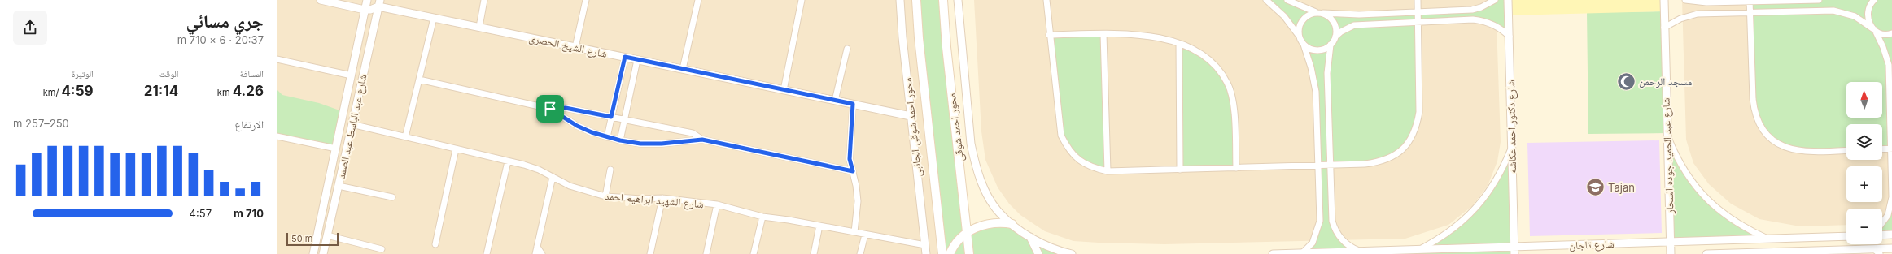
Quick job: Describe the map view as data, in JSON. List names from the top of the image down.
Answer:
{
  "streets": {
    "main road": ["محور احمد شوقى"],
    "street": [
      "شارع الشيخ الحصرى",
      "شارع عبد الباسط عبد الصمد",
      "شارع دكتور احمد عكاشه",
      "محور احمد شوقى الجانبى",
      "شارع عبد الحميد جوده السحار",
      "شارع الشهيد ابراهيم احمد",
      "شارع تاجان"
    ]
  },
  "crossings": [
    ["شارع الشيخ الحصرى", "شارع عبد الباسط عبد الصمد"],
    ["شارع الشيخ الحصرى", "محور احمد شوقى الجانبى"],
    ["شارع عبد الباسط عبد الصمد", "شارع الشهيد ابراهيم احمد"],
    ["شارع دكتور احمد عكاشه", "شارع تاجان"],
    ["محور احمد شوقى الجانبى", "شارع الشهيد ابراهيم احمد"],
    ["شارع عبد الحميد جوده السحار", "شارع تاجان"]
  ],
  "places": {
    "mosque": ["مسجد الرحمن"],
    "school or university": ["Tajan"]
  },
  "scale_bar": "50 m",
  "north": "top",
  "page": {
    "heading": ["جري مسائي", "20:37 · 6 × 710 m"],
    "stats": [
      ["المسافة", "4.26 km"],
      ["الوقت", "21:14"],
      ["الوتيرة", "4:59 /km"]
    ],
    "map_buttons": ["+", "−"],
    "chart": ["الارتفاع", "250–257 m"],
    "list": [
      {
        "name": "710 m",
        "note": "4:57"
      }
    ],
    "scale": "50 m"
  }
}
